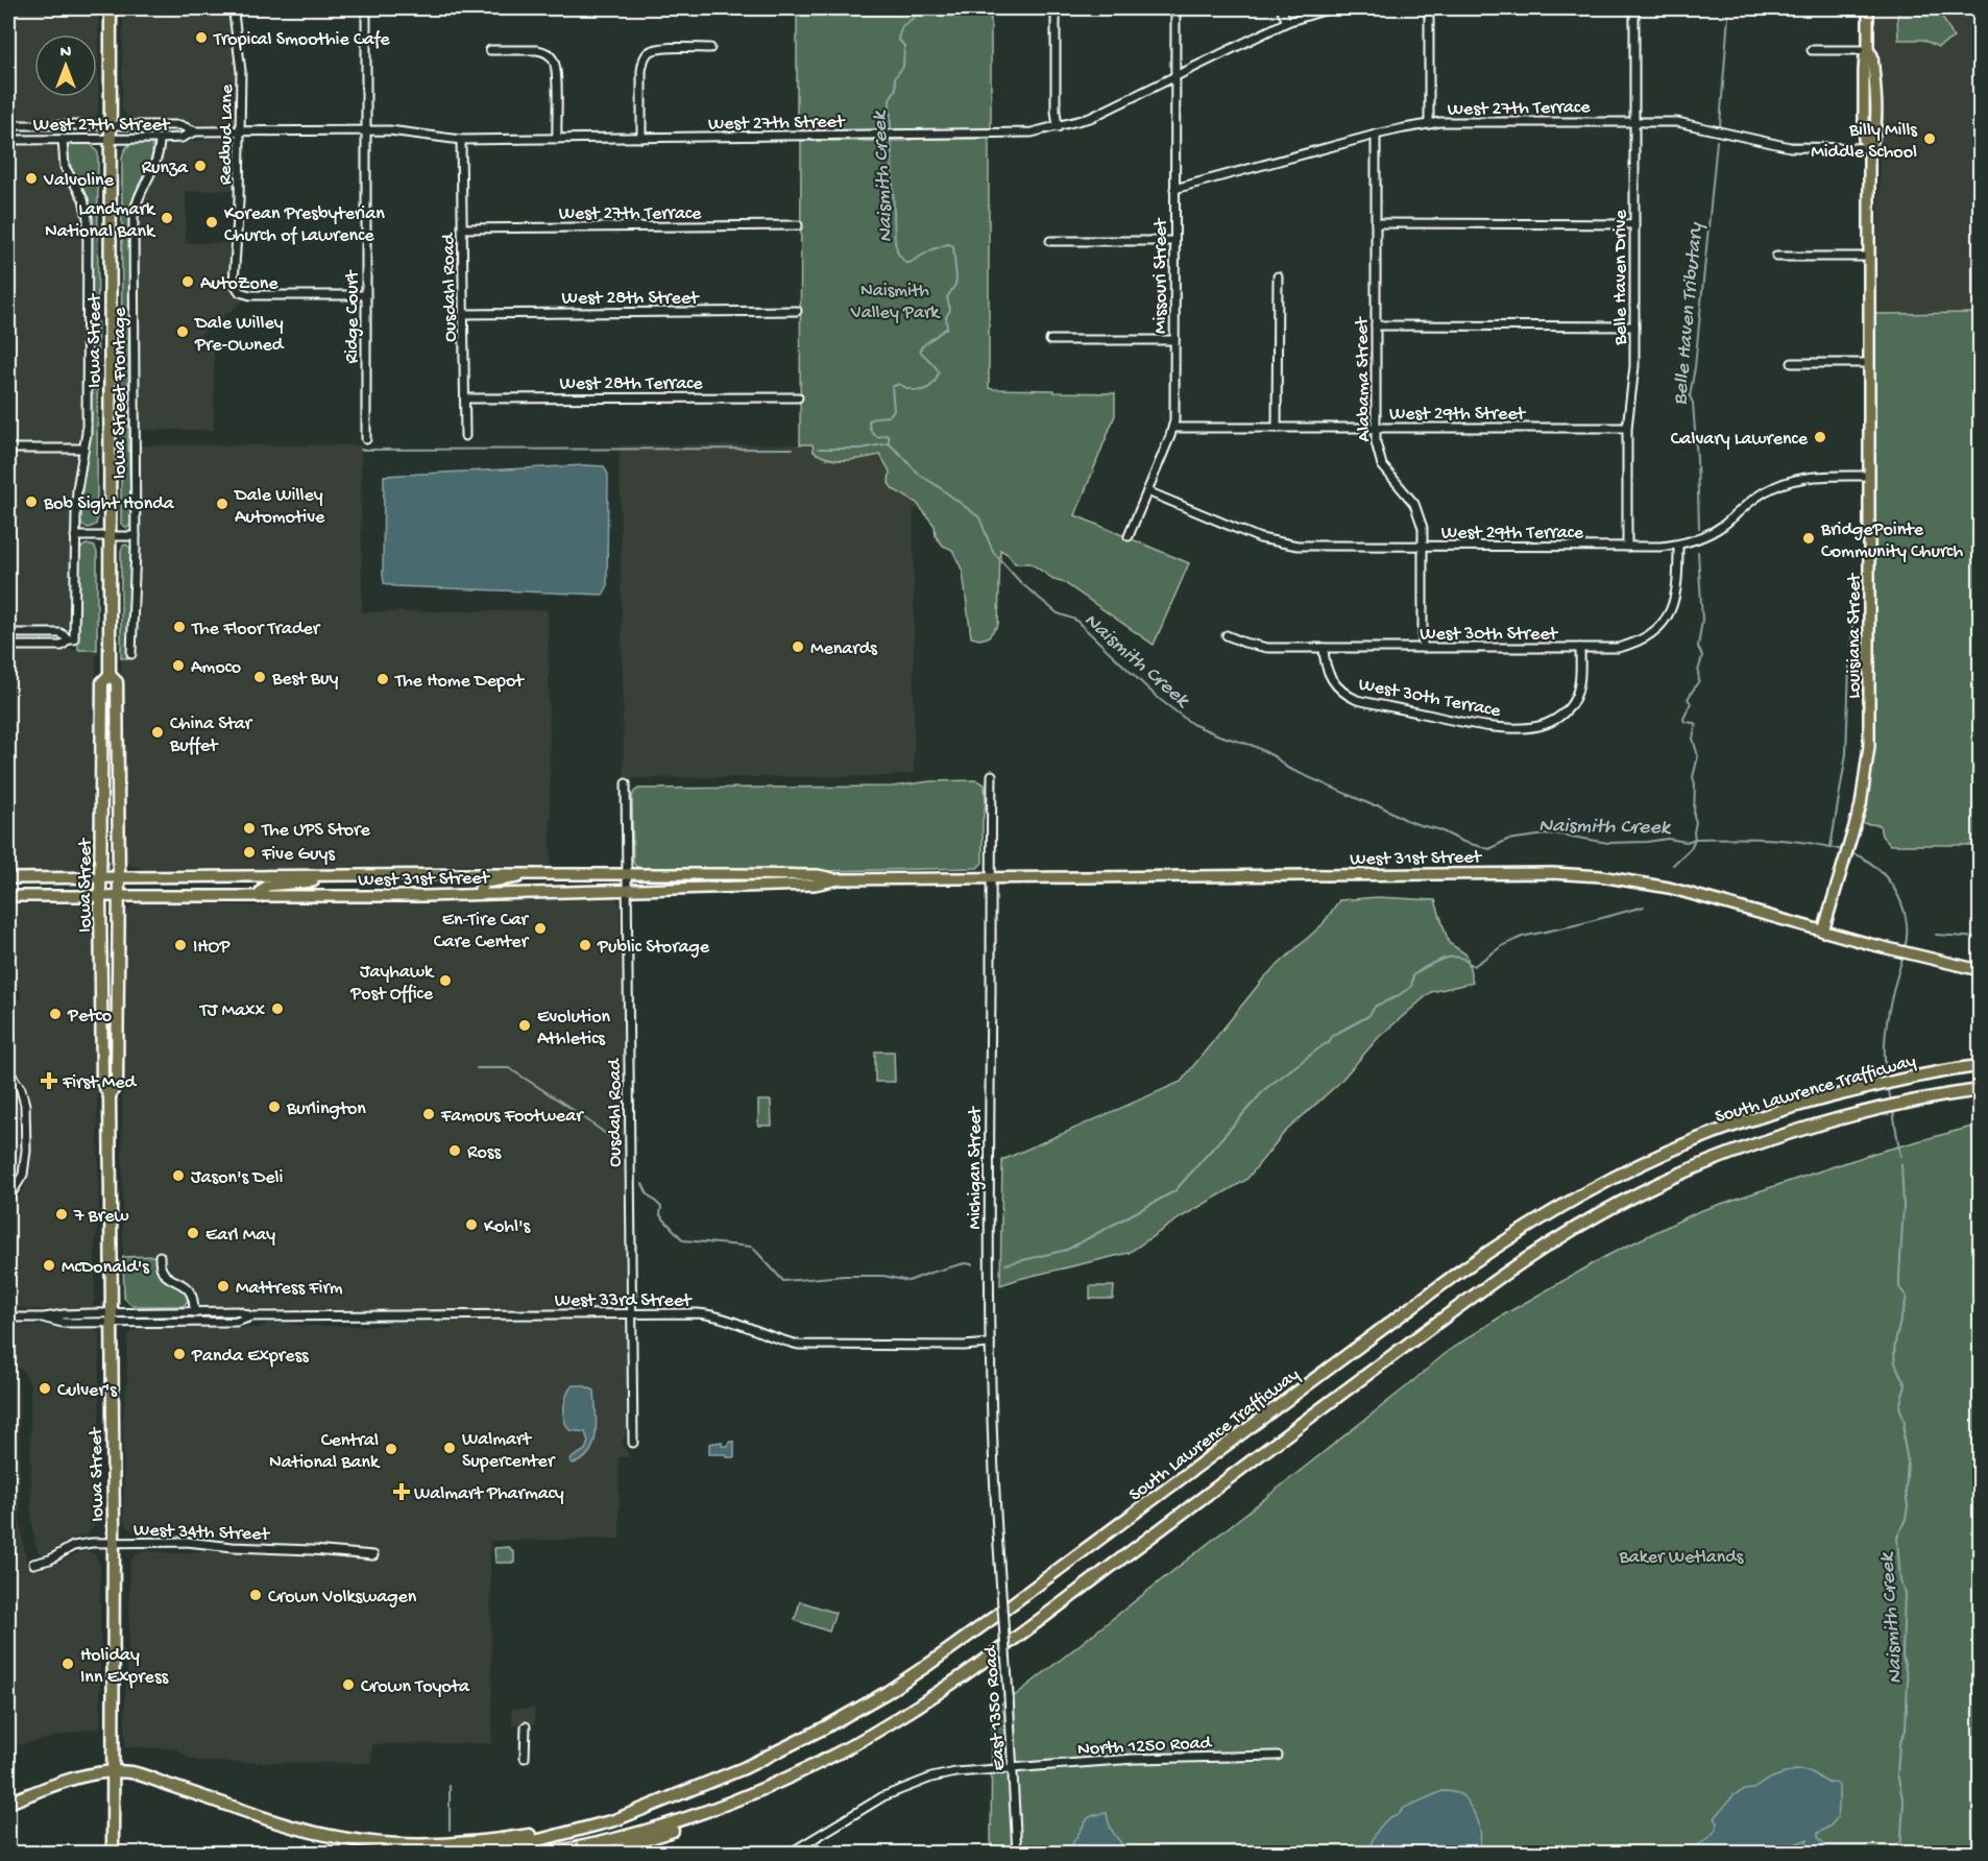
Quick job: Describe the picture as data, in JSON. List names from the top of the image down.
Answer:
{
  "streets": {
    "highway": ["Iowa Street", "South Lawrence Trafficway"],
    "main road": ["Louisiana Street", "West 31st Street"],
    "street": [
      "West 27th Terrace",
      "West 27th Street",
      "Redbud Lane",
      "Missouri Street",
      "Belle Haven Drive",
      "Ousdahl Road",
      "West 28th Street",
      "Ridge Court",
      "Alabama Street",
      "West 28th Terrace",
      "Iowa Street Frontage",
      "West 29th Street",
      "West 29th Terrace",
      "West 30th Street",
      "West 30th Terrace",
      "Michigan Street",
      "West 33rd Street",
      "West 34th Street",
      "East 1350 Road",
      "North 1250 Road"
    ]
  },
  "crossings": [
    ["West 27th Terrace", "Missouri Street"],
    ["West 27th Terrace", "Belle Haven Drive"],
    ["West 27th Terrace", "Ousdahl Road"],
    ["West 27th Terrace", "Alabama Street"],
    ["West 27th Terrace", "Louisiana Street"],
    ["West 27th Street", "Redbud Lane"],
    ["West 27th Street", "Missouri Street"],
    ["West 27th Street", "Ousdahl Road"],
    ["West 27th Street", "Ridge Court"],
    ["West 27th Street", "Iowa Street"],
    ["West 27th Street", "Iowa Street Frontage"],
    ["Redbud Lane", "Ridge Court"],
    ["Missouri Street", "West 29th Street"],
    ["Missouri Street", "West 29th Terrace"],
    ["Belle Haven Drive", "West 29th Street"],
    ["Belle Haven Drive", "West 29th Terrace"],
    ["Ousdahl Road", "West 28th Street"],
    ["Ousdahl Road", "West 28th Terrace"],
    ["Ousdahl Road", "West 31st Street"],
    ["Ousdahl Road", "West 33rd Street"],
    ["Iowa Street", "West 31st Street"],
    ["Iowa Street", "West 33rd Street"],
    ["Iowa Street", "West 34th Street"],
    ["Alabama Street", "West 29th Street"],
    ["Alabama Street", "West 29th Terrace"],
    ["Alabama Street", "West 30th Street"],
    ["West 29th Terrace", "West 30th Street"],
    ["West 29th Terrace", "Louisiana Street"],
    ["West 30th Street", "West 30th Terrace"],
    ["Louisiana Street", "West 31st Street"],
    ["West 31st Street", "Michigan Street"],
    ["Michigan Street", "West 33rd Street"],
    ["Michigan Street", "East 1350 Road"],
    ["East 1350 Road", "North 1250 Road"]
  ],
  "water": ["Naismith Creek", "Belle Haven Tributary"],
  "parks": ["Naismith Valley Park", "Baker Wetlands"],
  "places": {
    "other": [
      "Tropical Smoothie Cafe",
      "Billy Mills Middle School",
      "Runza",
      "Valvoline",
      "Landmark National Bank",
      "Korean Presbyterian Church of Lawrence",
      "AutoZone",
      "Dale Willey Pre-Owned",
      "Calvary Lawrence",
      "Bob Sight Honda",
      "Dale Willey Automotive",
      "BridgePointe Community Church",
      "The Floor Trader",
      "Menards",
      "Amoco",
      "Best Buy",
      "The Home Depot",
      "China Star Buffet",
      "The UPS Store",
      "Five Guys",
      "En-Tire Car Care Center",
      "IHOP",
      "Public Storage",
      "Jayhawk Post Office",
      "TJ Maxx",
      "Petco",
      "Evolution Athletics",
      "Burlington",
      "Famous Footwear",
      "Ross",
      "Jason's Deli",
      "7 Brew",
      "Kohl's",
      "Earl May",
      "McDonald's",
      "Mattress Firm",
      "Panda Express",
      "Culver's",
      "Walmart Supercenter",
      "Central National Bank",
      "Crown Volkswagen",
      "Holiday Inn Express",
      "Crown Toyota"
    ],
    "health": ["First Med", "Walmart Pharmacy"]
  },
  "north": "top"
}
